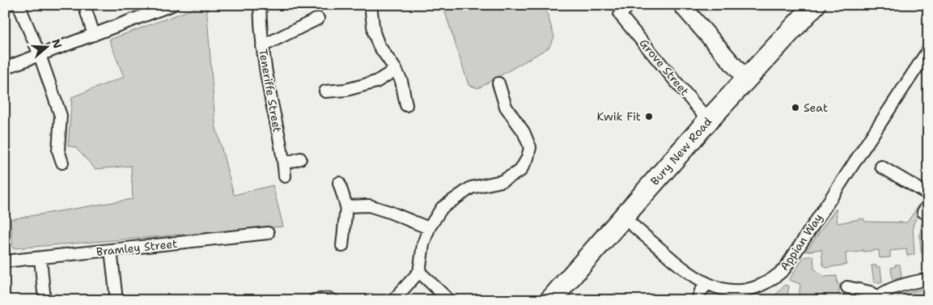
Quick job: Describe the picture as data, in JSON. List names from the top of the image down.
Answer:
{
  "streets": {
    "highway": ["Bury New Road"],
    "street": [
      "Grove Street",
      "Teneriffe Street",
      "Appian Way",
      "Bramley Street"
    ]
  },
  "crossings": [
    ["Grove Street", "Bury New Road"],
    ["Bury New Road", "Appian Way"]
  ],
  "places": ["Seat", "Kwik Fit"],
  "north": "right"
}
